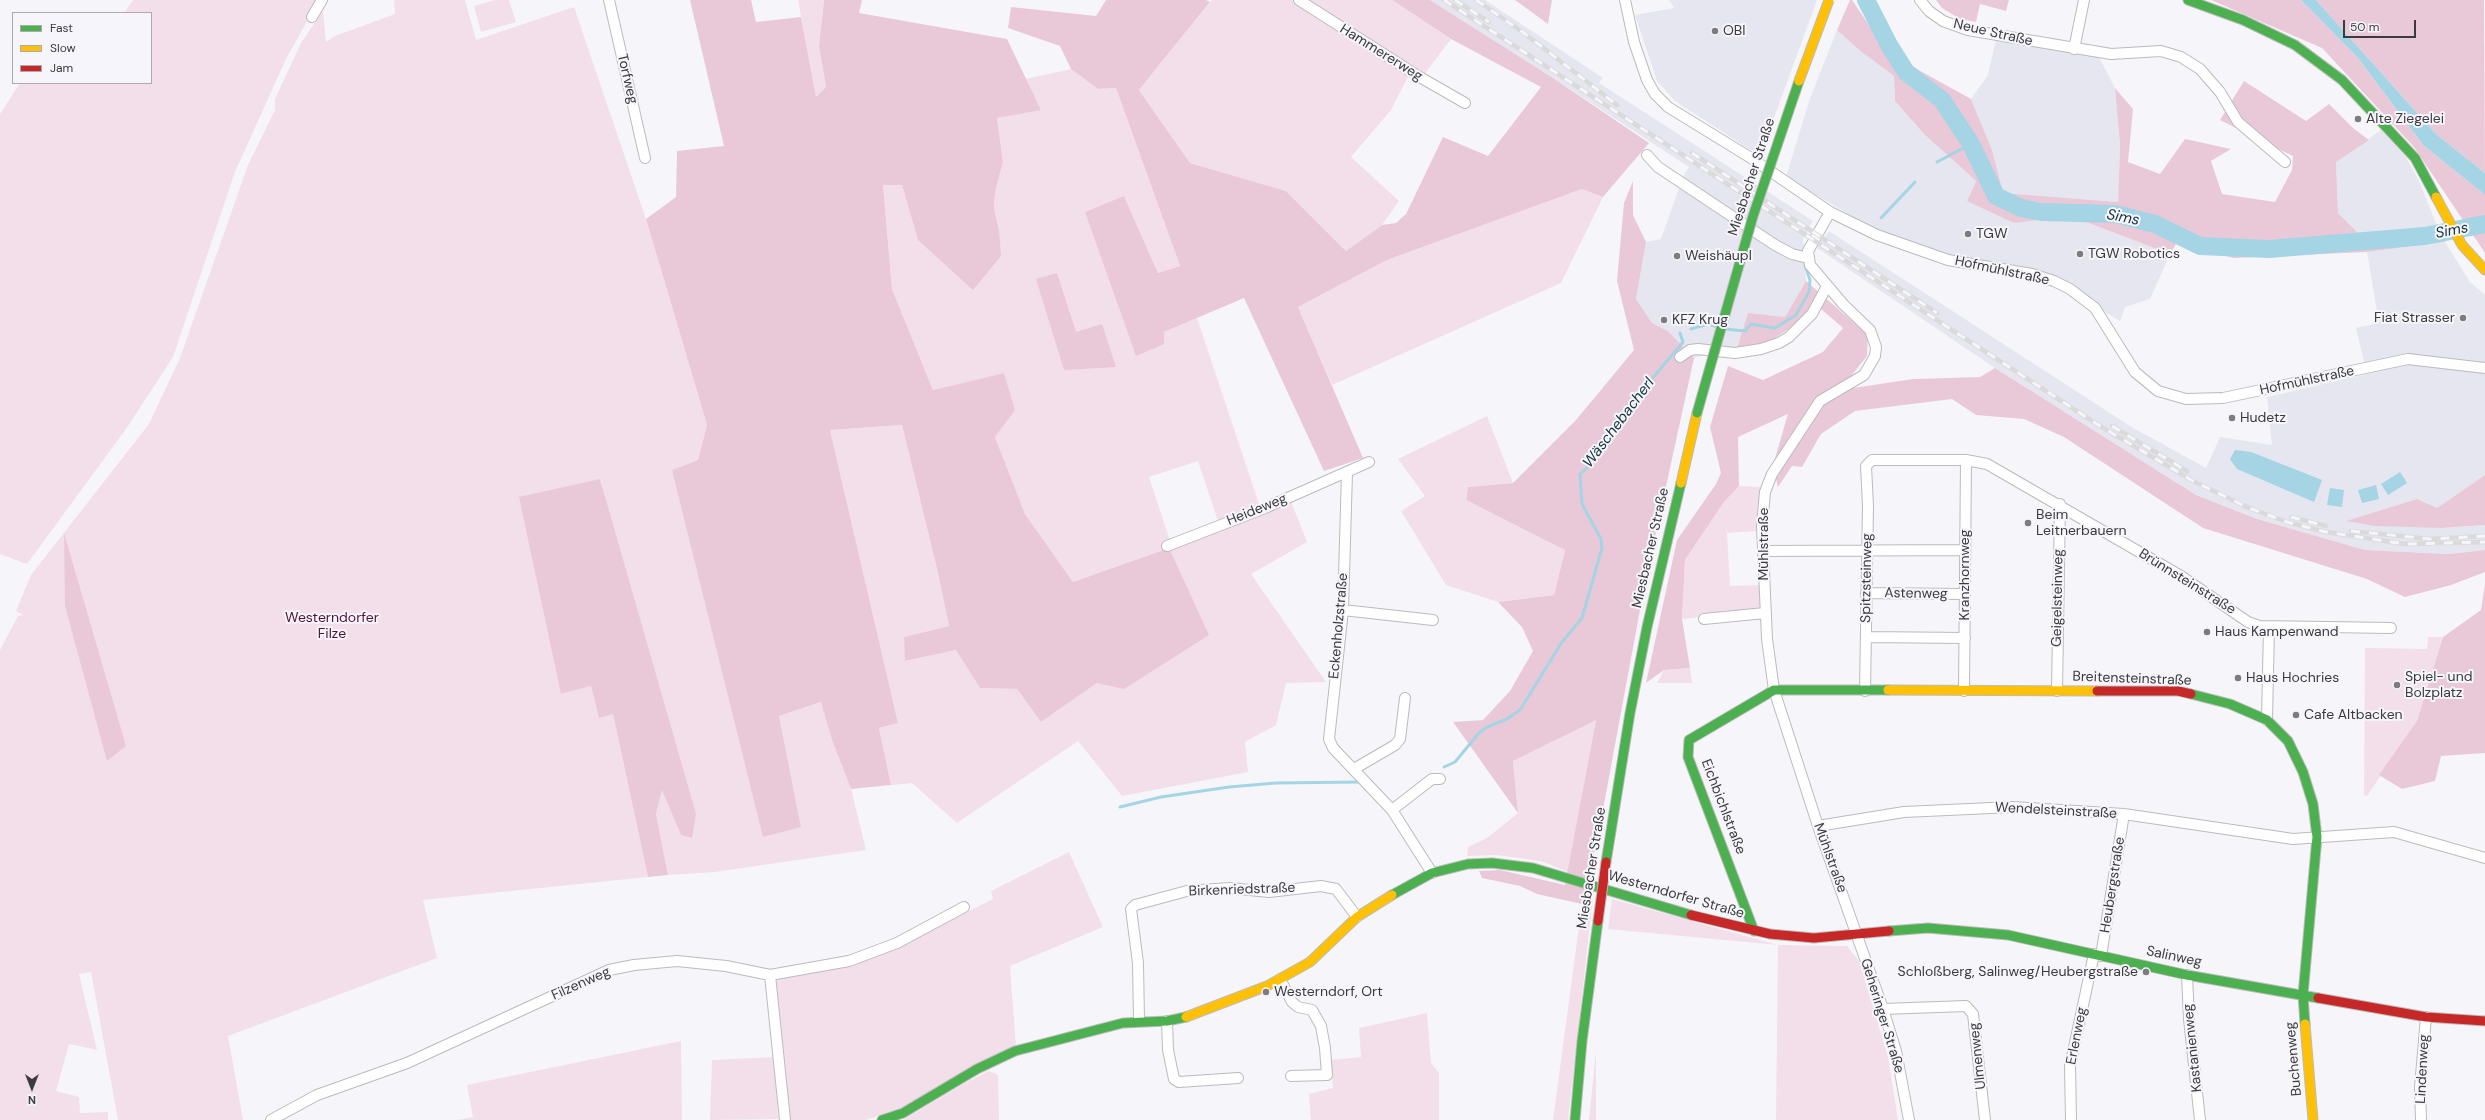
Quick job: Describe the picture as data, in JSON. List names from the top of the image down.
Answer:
{
  "streets": {
    "street": [
      "Neue Straße",
      "Hammererweg",
      "Torfweg",
      "Miesbacher Straße",
      "Hofmühlstraße",
      "Heideweg",
      "Mühlstraße",
      "Kranzhornweg",
      "Spitzsteinweg",
      "Brünnsteinstraße",
      "Astenweg",
      "Geigelsteinweg",
      "Eckenholzstraße",
      "Breitensteinstraße",
      "Eichbichlstraße",
      "Wendelsteinstraße",
      "Heubergstraße",
      "Birkenriedstraße",
      "Westerndorfer Straße",
      "Salinweg",
      "Filzenweg",
      "Geheringer Straße",
      "Erlenweg",
      "Kastanienweg",
      "Ulmenweg",
      "Buchenweg",
      "Lindenweg"
    ]
  },
  "crossings": [
    ["Heideweg", "Eckenholzstraße"],
    ["Mühlstraße", "Breitensteinstraße"],
    ["Mühlstraße", "Eichbichlstraße"],
    ["Mühlstraße", "Wendelsteinstraße"],
    ["Mühlstraße", "Westerndorfer Straße"],
    ["Mühlstraße", "Salinweg"],
    ["Mühlstraße", "Geheringer Straße"],
    ["Kranzhornweg", "Brünnsteinstraße"],
    ["Kranzhornweg", "Astenweg"],
    ["Kranzhornweg", "Breitensteinstraße"],
    ["Spitzsteinweg", "Brünnsteinstraße"],
    ["Spitzsteinweg", "Astenweg"],
    ["Spitzsteinweg", "Breitensteinstraße"],
    ["Brünnsteinstraße", "Geigelsteinweg"],
    ["Geigelsteinweg", "Breitensteinstraße"],
    ["Eckenholzstraße", "Westerndorfer Straße"],
    ["Breitensteinstraße", "Eichbichlstraße"],
    ["Breitensteinstraße", "Wendelsteinstraße"],
    ["Breitensteinstraße", "Salinweg"],
    ["Breitensteinstraße", "Buchenweg"],
    ["Eichbichlstraße", "Westerndorfer Straße"],
    ["Wendelsteinstraße", "Heubergstraße"],
    ["Heubergstraße", "Salinweg"],
    ["Heubergstraße", "Erlenweg"],
    ["Birkenriedstraße", "Westerndorfer Straße"],
    ["Westerndorfer Straße", "Salinweg"],
    ["Westerndorfer Straße", "Geheringer Straße"],
    ["Salinweg", "Geheringer Straße"],
    ["Salinweg", "Erlenweg"],
    ["Salinweg", "Kastanienweg"],
    ["Salinweg", "Buchenweg"],
    ["Salinweg", "Lindenweg"],
    ["Geheringer Straße", "Ulmenweg"]
  ],
  "water": ["Sims", "Wäschebacherl"],
  "parks": ["Westerndorfer Filze"],
  "places": [
    "OBI",
    "Alte Ziegelei",
    "TGW",
    "TGW Robotics",
    "Weishäupl",
    "Fiat Strasser",
    "KFZ Krug",
    "Hudetz",
    "Beim Leitnerbauern",
    "Haus Kampenwand",
    "Haus Hochries",
    "Spiel- und Bolzplatz",
    "Cafe Altbacken",
    "Schloßberg, Salinweg/Heubergstraße",
    "Westerndorf, Ort"
  ],
  "legend": ["Fast", "Slow", "Jam"],
  "scale_bar": "50 m",
  "north": "bottom"
}
